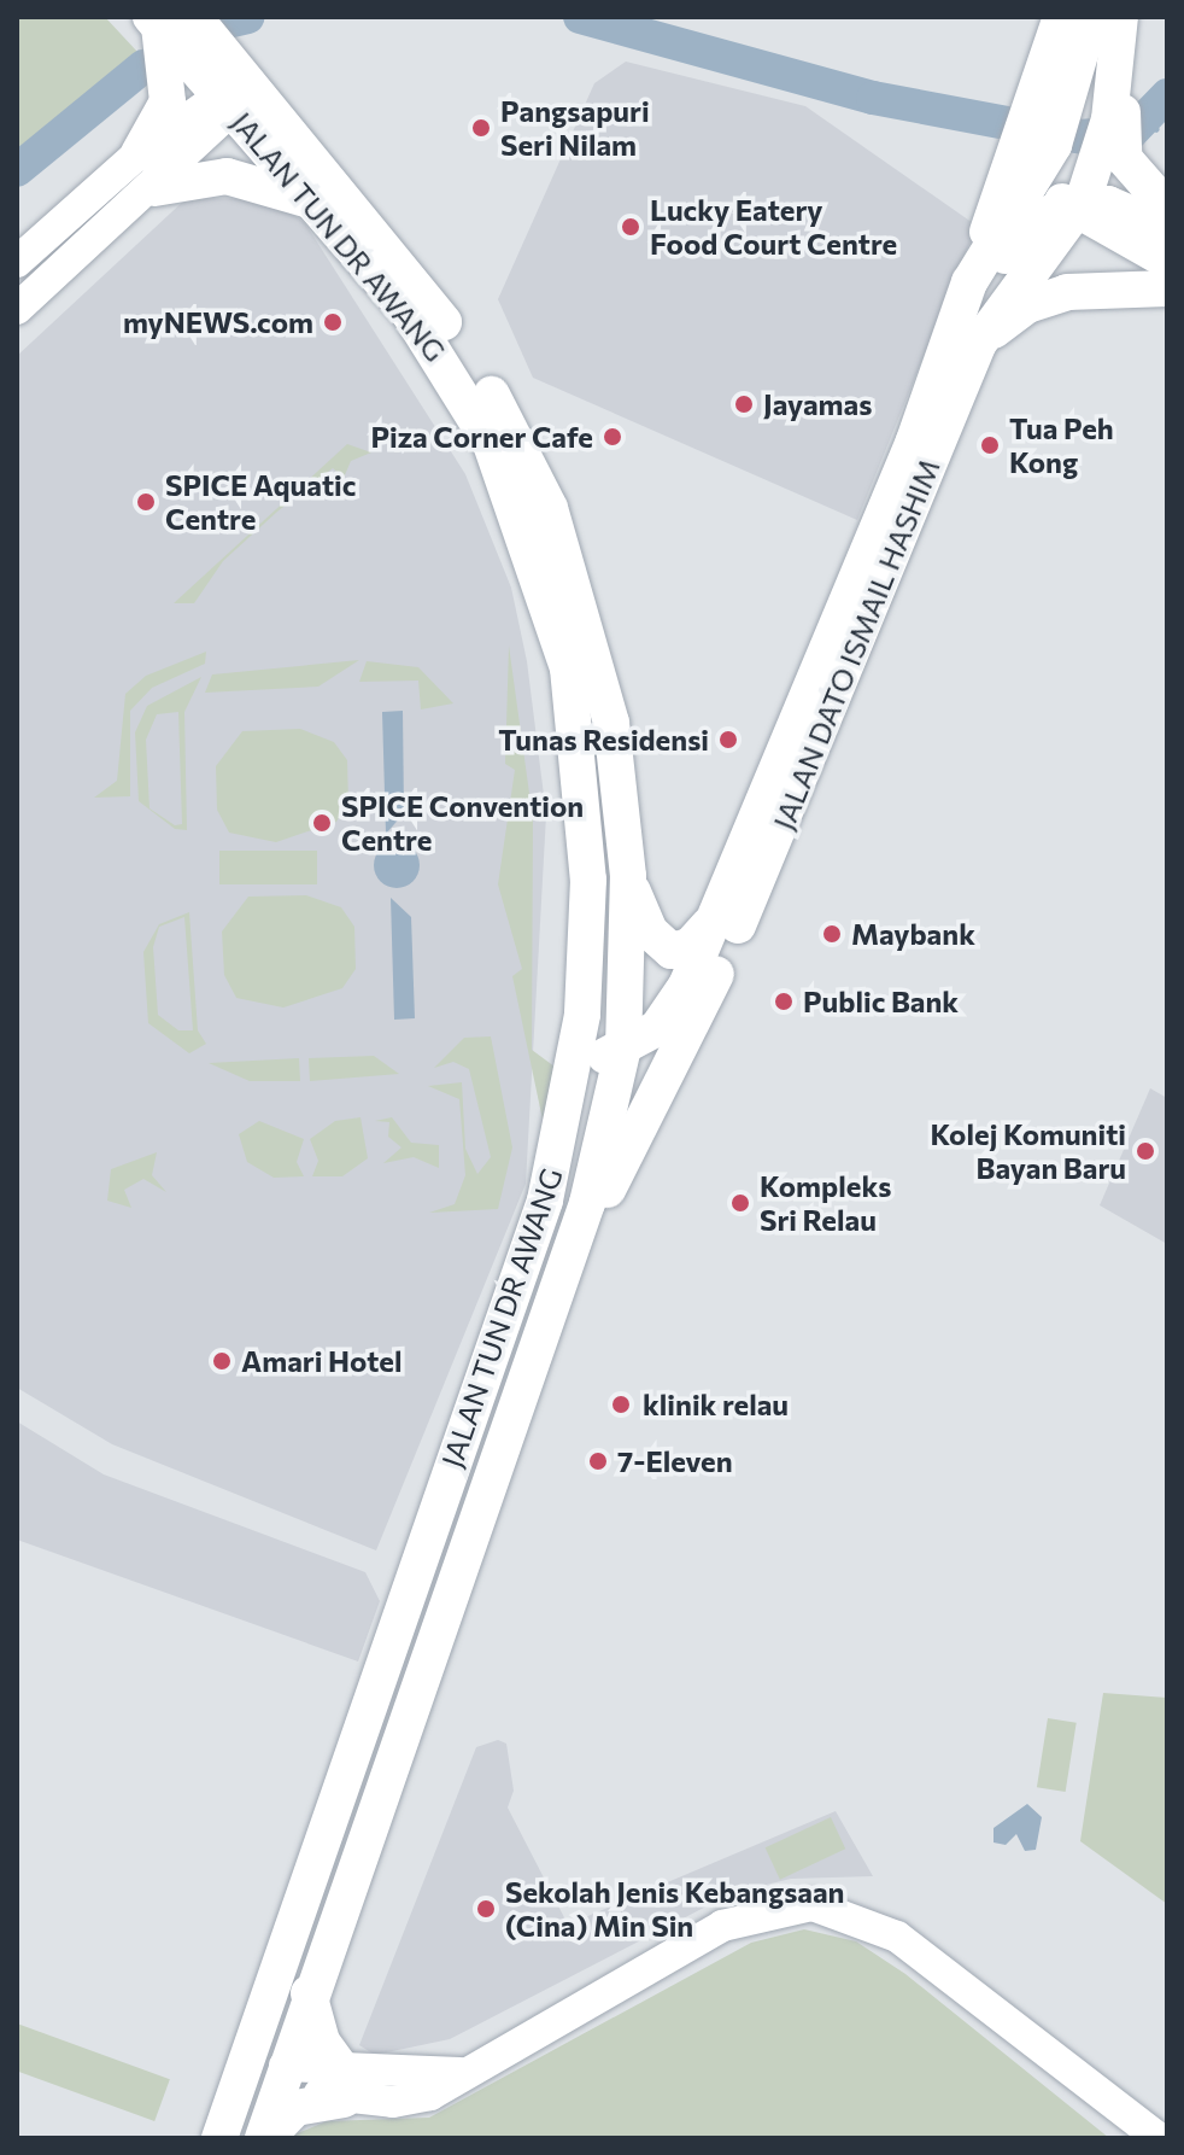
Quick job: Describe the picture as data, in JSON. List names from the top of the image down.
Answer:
{
  "streets": {
    "main road": ["JALAN TUN DR AWANG", "JALAN DATO ISMAIL HASHIM"]
  },
  "crossings": [
    ["JALAN TUN DR AWANG", "JALAN DATO ISMAIL HASHIM"]
  ],
  "places": [
    "Pangsapuri Seri Nilam",
    "Lucky Eatery Food Court Centre",
    "myNEWS.com",
    "Jayamas",
    "Piza Corner Cafe",
    "Tua Peh Kong",
    "SPICE Aquatic Centre",
    "Tunas Residensi",
    "SPICE Convention Centre",
    "Maybank",
    "Public Bank",
    "Kolej Komuniti Bayan Baru",
    "Kompleks Sri Relau",
    "Amari Hotel",
    "klinik relau",
    "7-Eleven",
    "Sekolah Jenis Kebangsaan (Cina) Min Sin"
  ]
}
